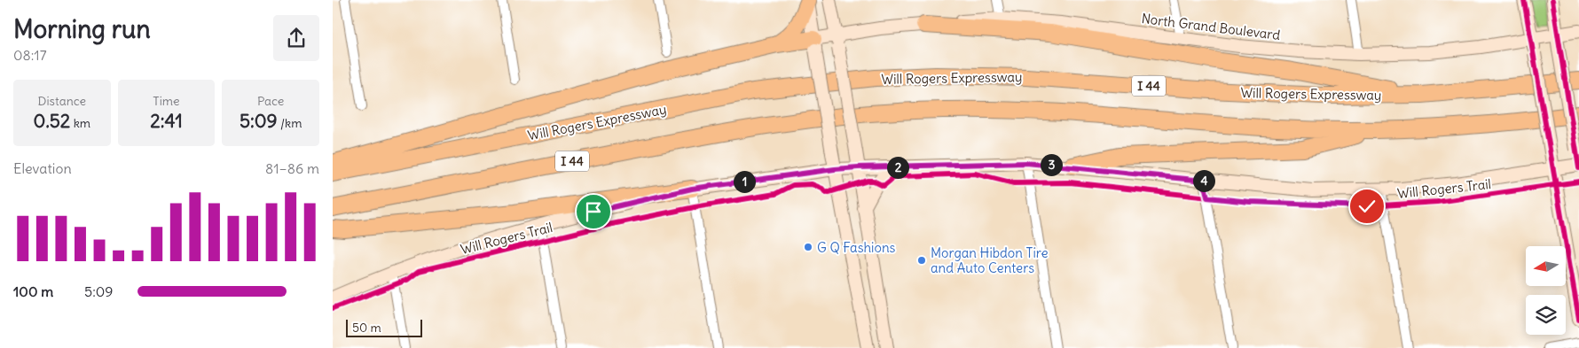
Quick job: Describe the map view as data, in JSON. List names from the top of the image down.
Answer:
{
  "streets": {
    "highway": ["Will Rogers Expressway", "I 44"],
    "main road": ["North Grand Boulevard"],
    "cycle path": ["Will Rogers Trail"]
  },
  "places": ["G Q Fashions", "Morgan Hibdon Tire and Auto Centers"],
  "scale_bar": "50 m",
  "north": "left",
  "page": {
    "heading": ["Morning run", "08:17"],
    "stats": [
      ["Distance", "0.52 km"],
      ["Time", "2:41"],
      ["Pace", "5:09 /km"]
    ],
    "chart": ["Elevation", "81–86 m"],
    "pins": [
      "3",
      "2",
      "4",
      "1"
    ],
    "list": [
      {
        "name": "100 m",
        "note": "5:09"
      }
    ],
    "scale": "50 m"
  }
}
